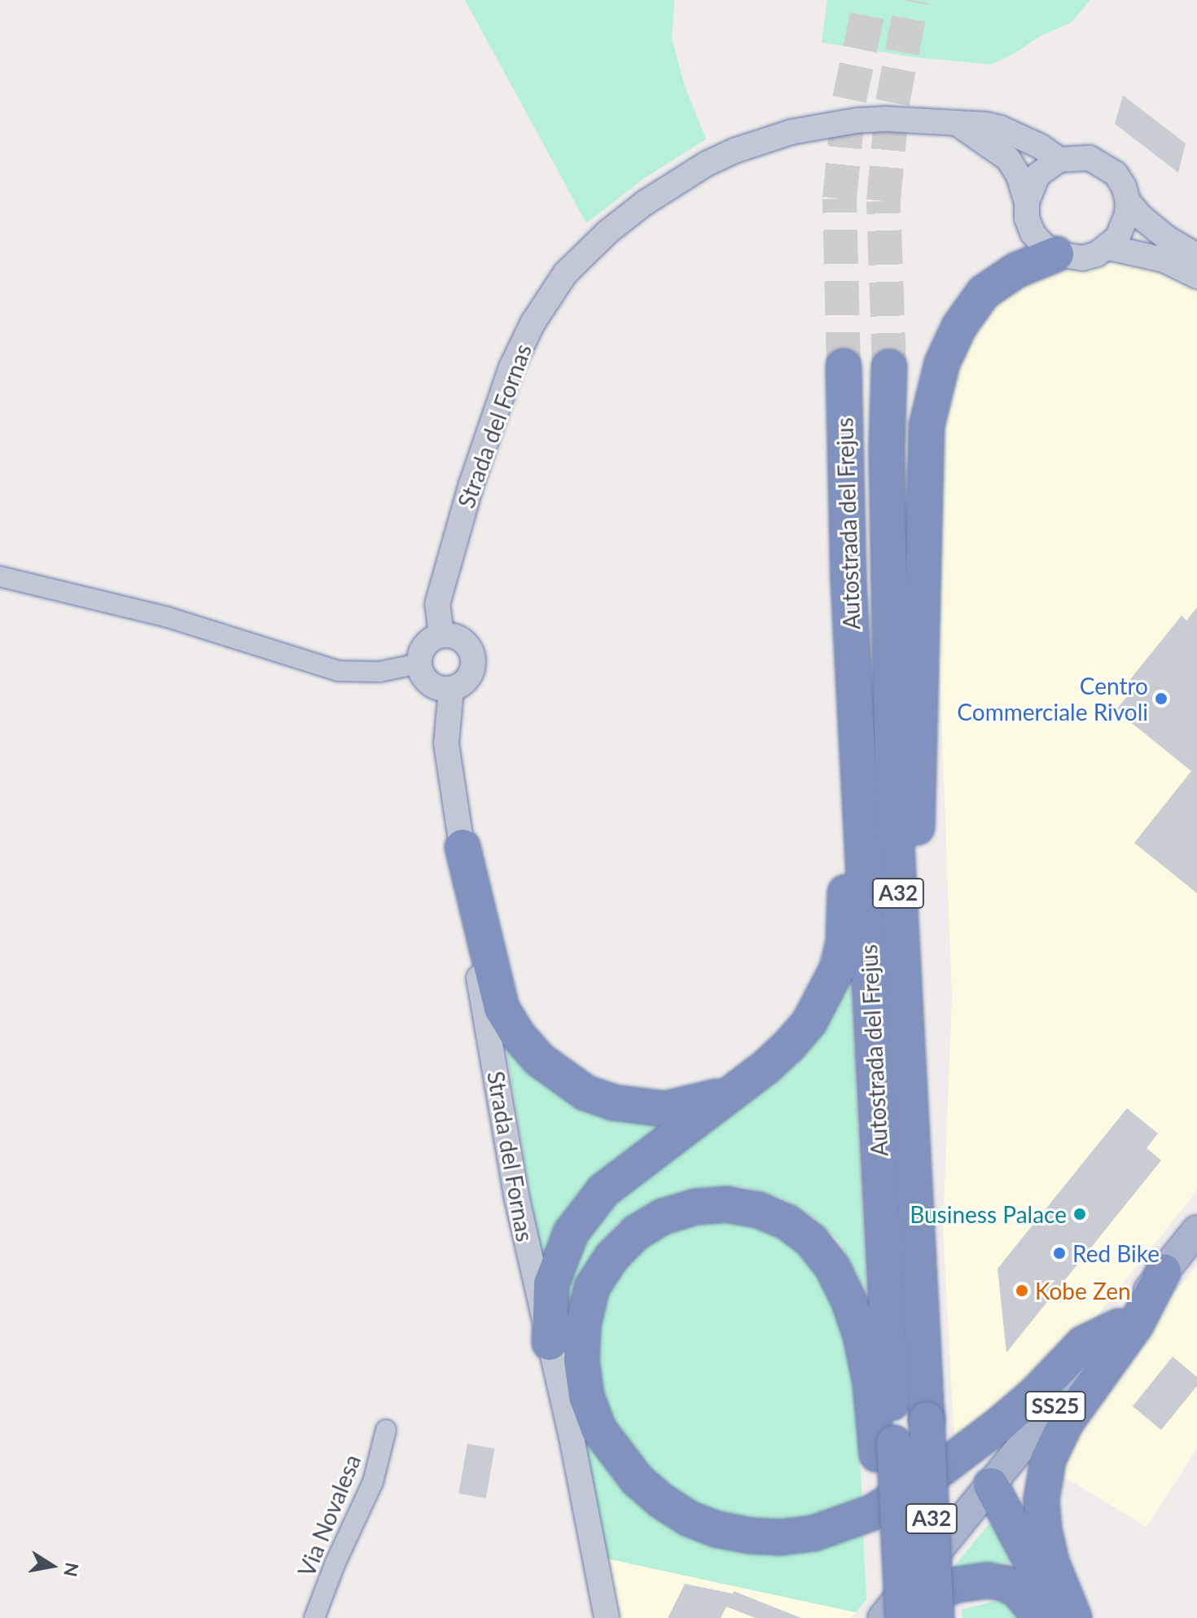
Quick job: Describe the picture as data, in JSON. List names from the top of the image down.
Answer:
{
  "streets": {
    "highway": ["Autostrada del Frejus", "A32"],
    "main road": ["SS25"],
    "street": ["Strada del Fornas", "Via Novalesa"]
  },
  "places": [
    "Centro Commerciale Rivoli",
    "Business Palace",
    "Red Bike",
    "Kobe Zen"
  ],
  "north": "right"
}
